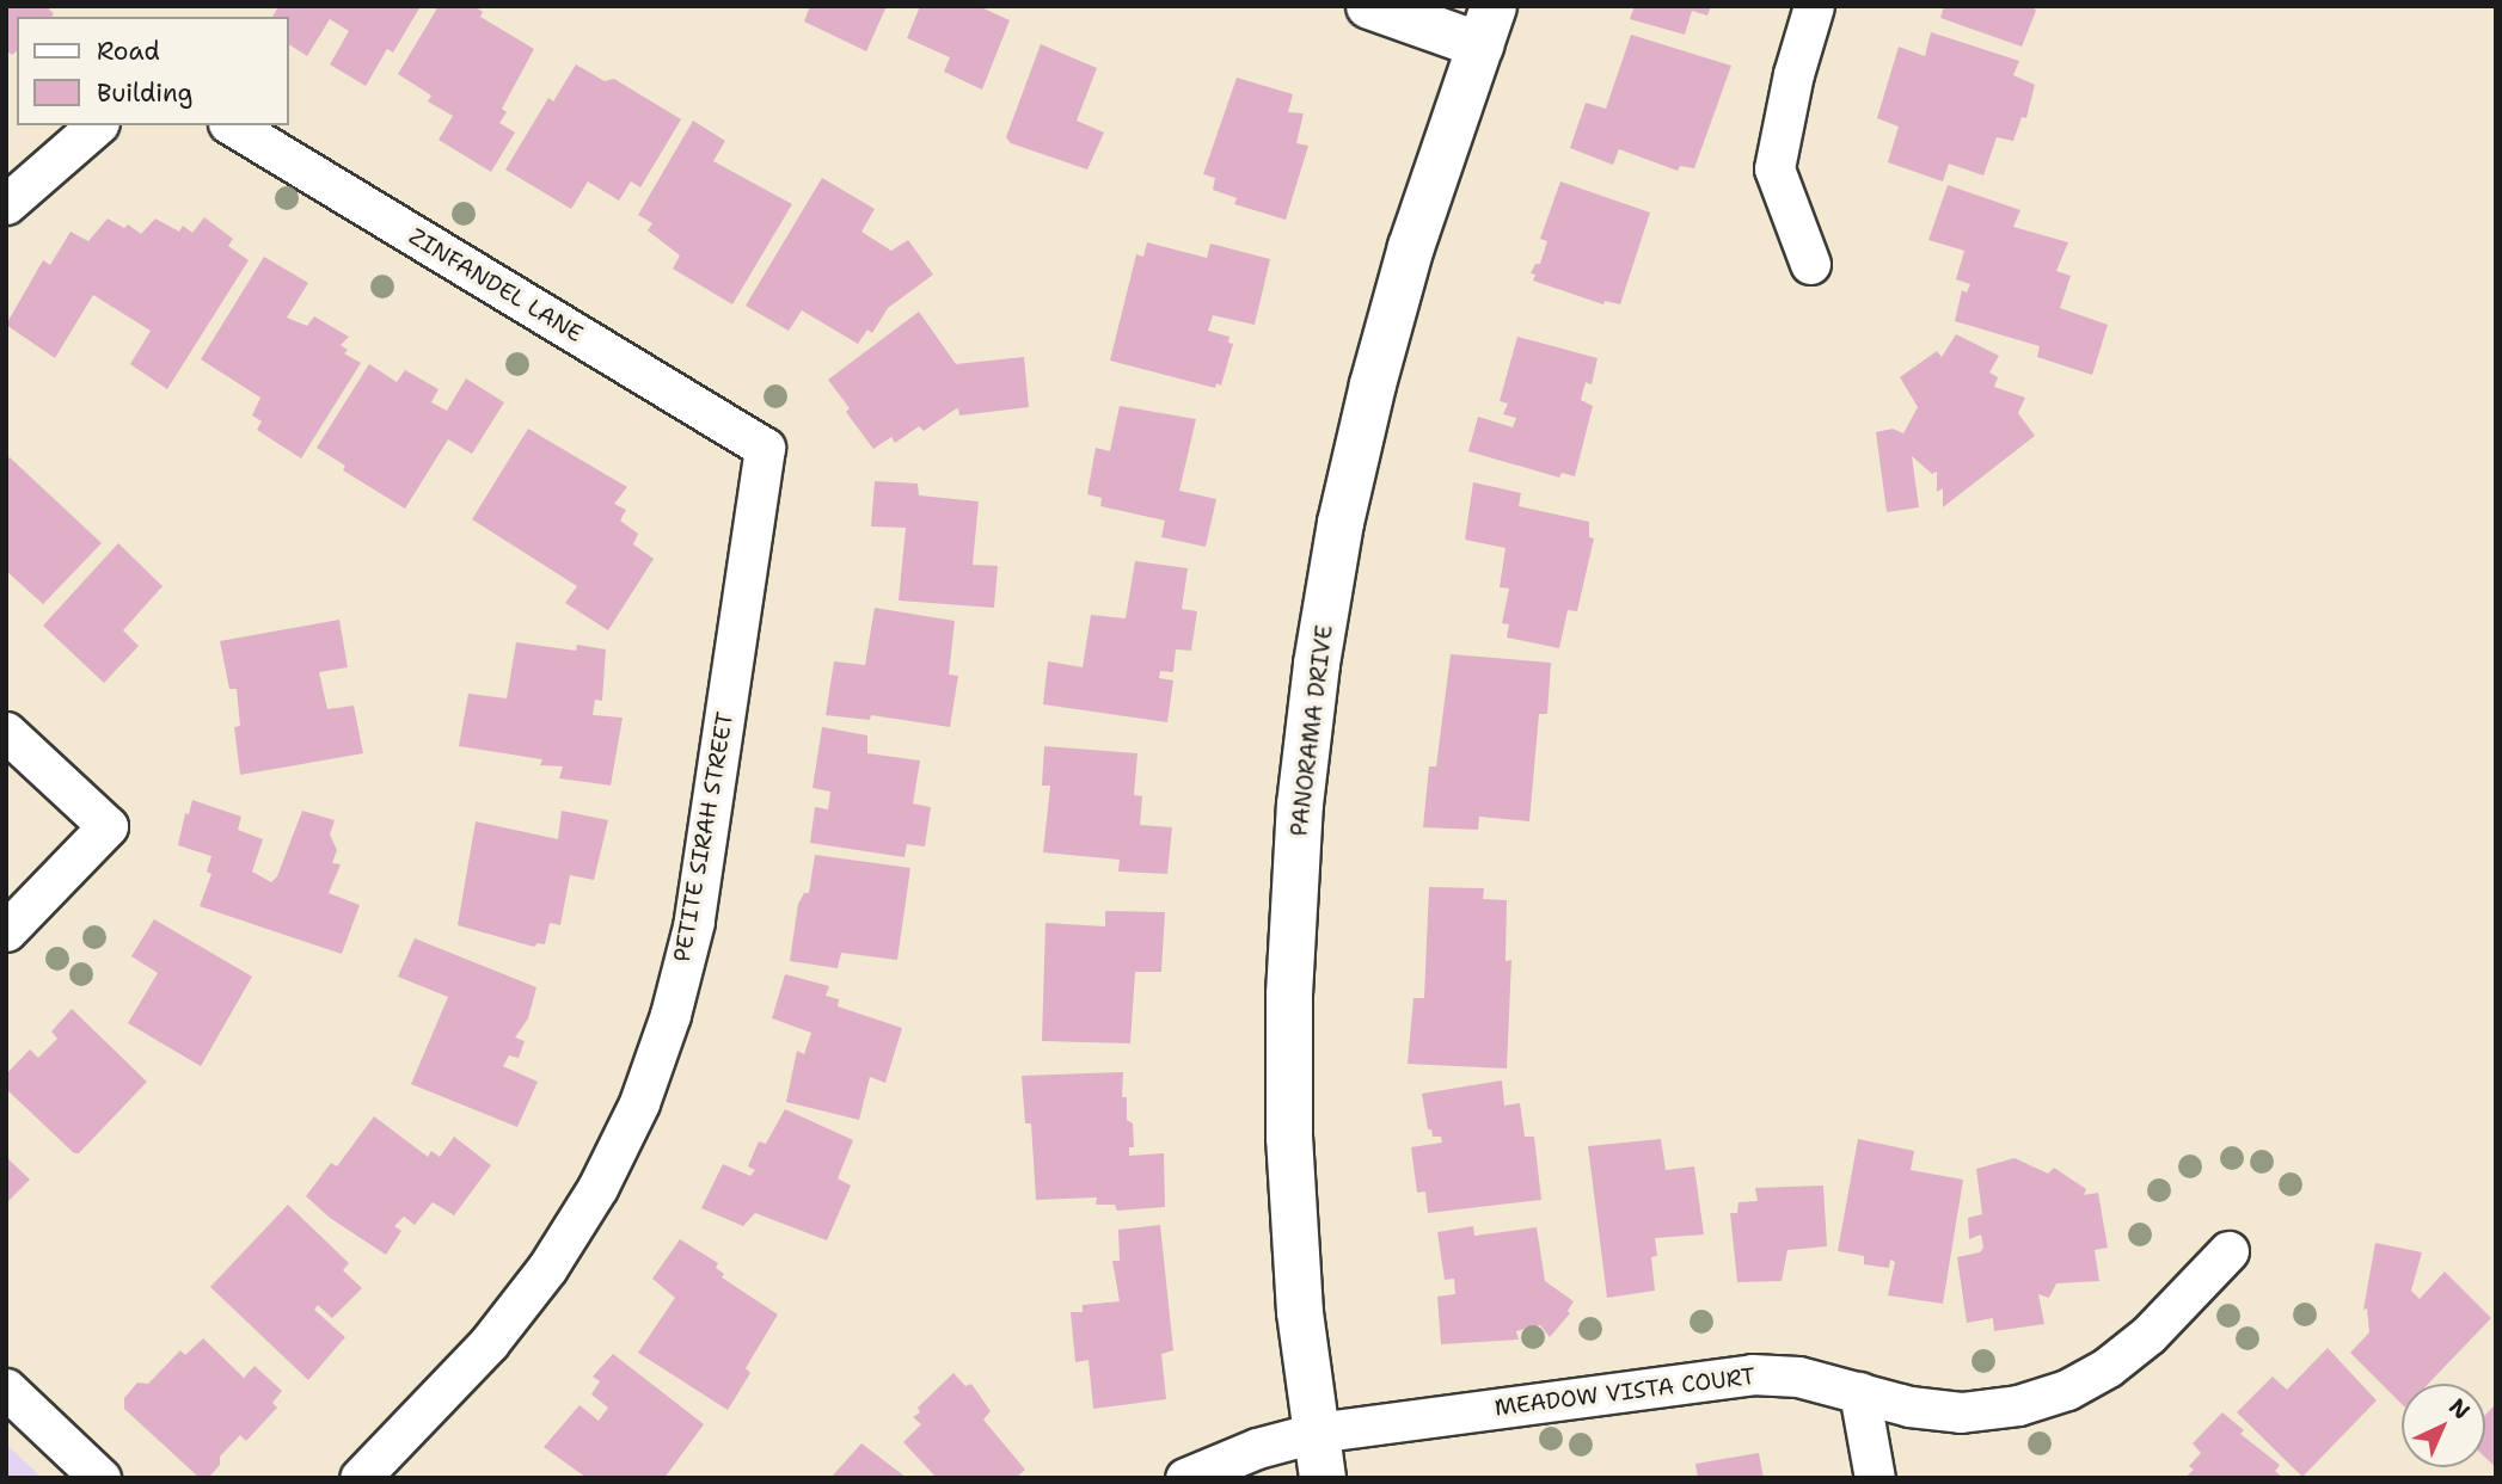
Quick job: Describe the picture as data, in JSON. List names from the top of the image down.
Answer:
{
  "streets": {
    "street": [
      "ZINFANDEL LANE",
      "PANORAMA DRIVE",
      "PETITE SIRAH STREET",
      "MEADOW VISTA COURT"
    ]
  },
  "crossings": [
    ["ZINFANDEL LANE", "PETITE SIRAH STREET"],
    ["PANORAMA DRIVE", "MEADOW VISTA COURT"]
  ],
  "legend": ["Road", "Building"],
  "north": "top right"
}
